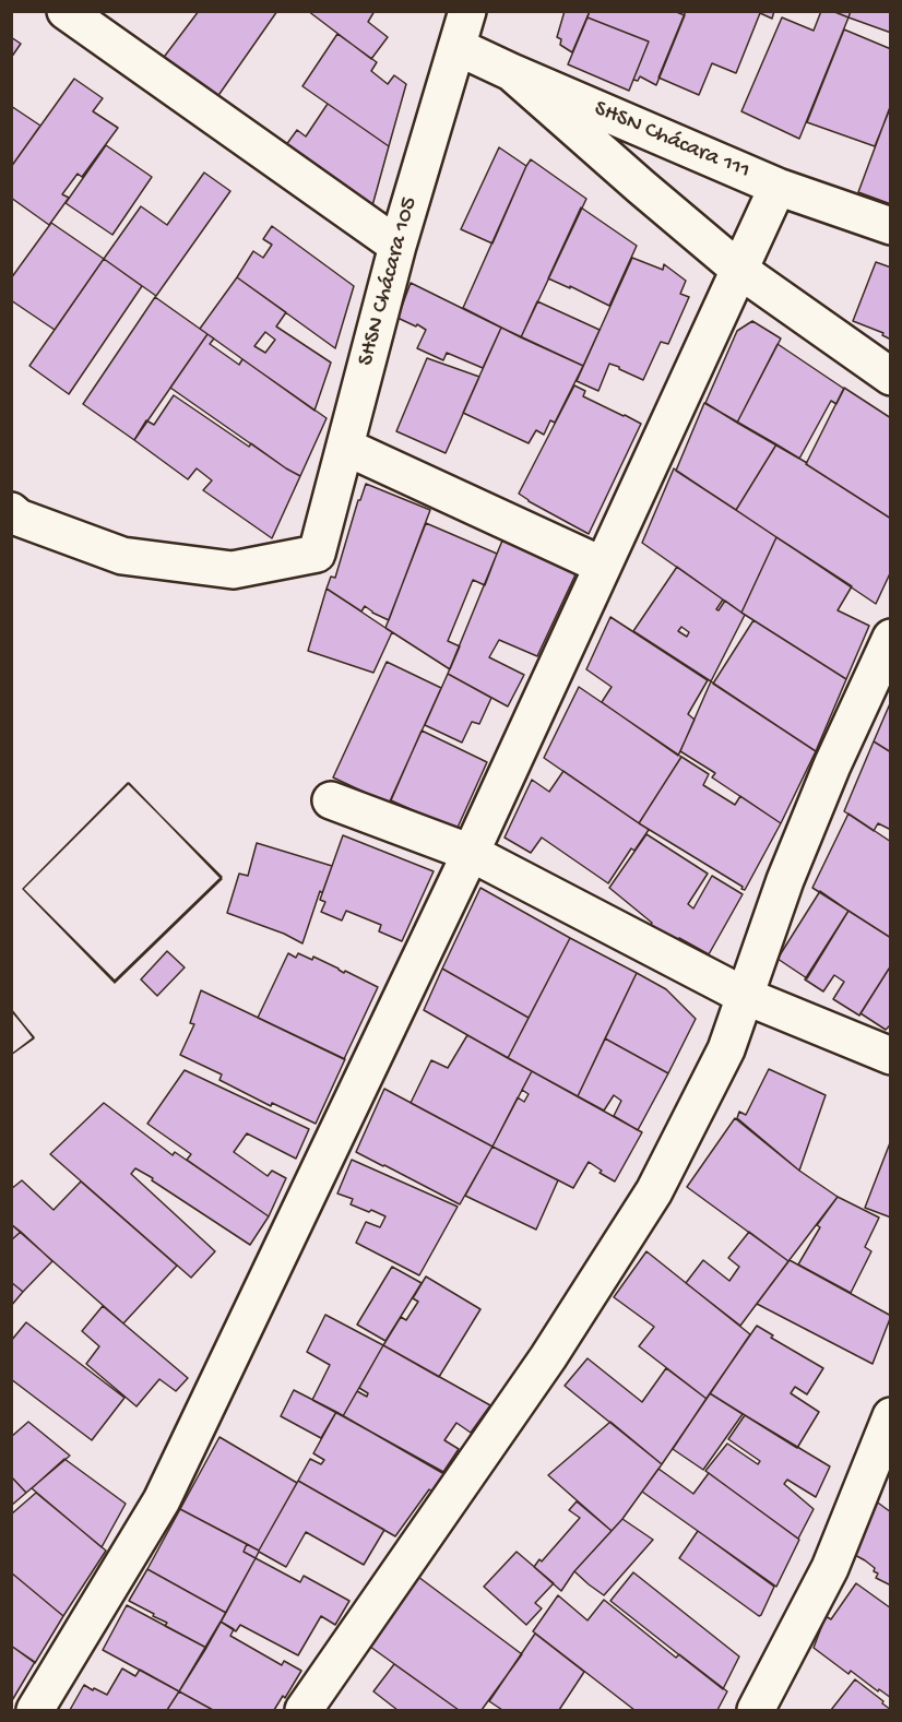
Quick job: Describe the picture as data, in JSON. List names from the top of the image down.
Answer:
{
  "streets": {
    "street": ["SHSN Chácara 111", "SHSN Chácara 105"]
  },
  "crossings": [
    ["SHSN Chácara 111", "SHSN Chácara 105"]
  ]
}
